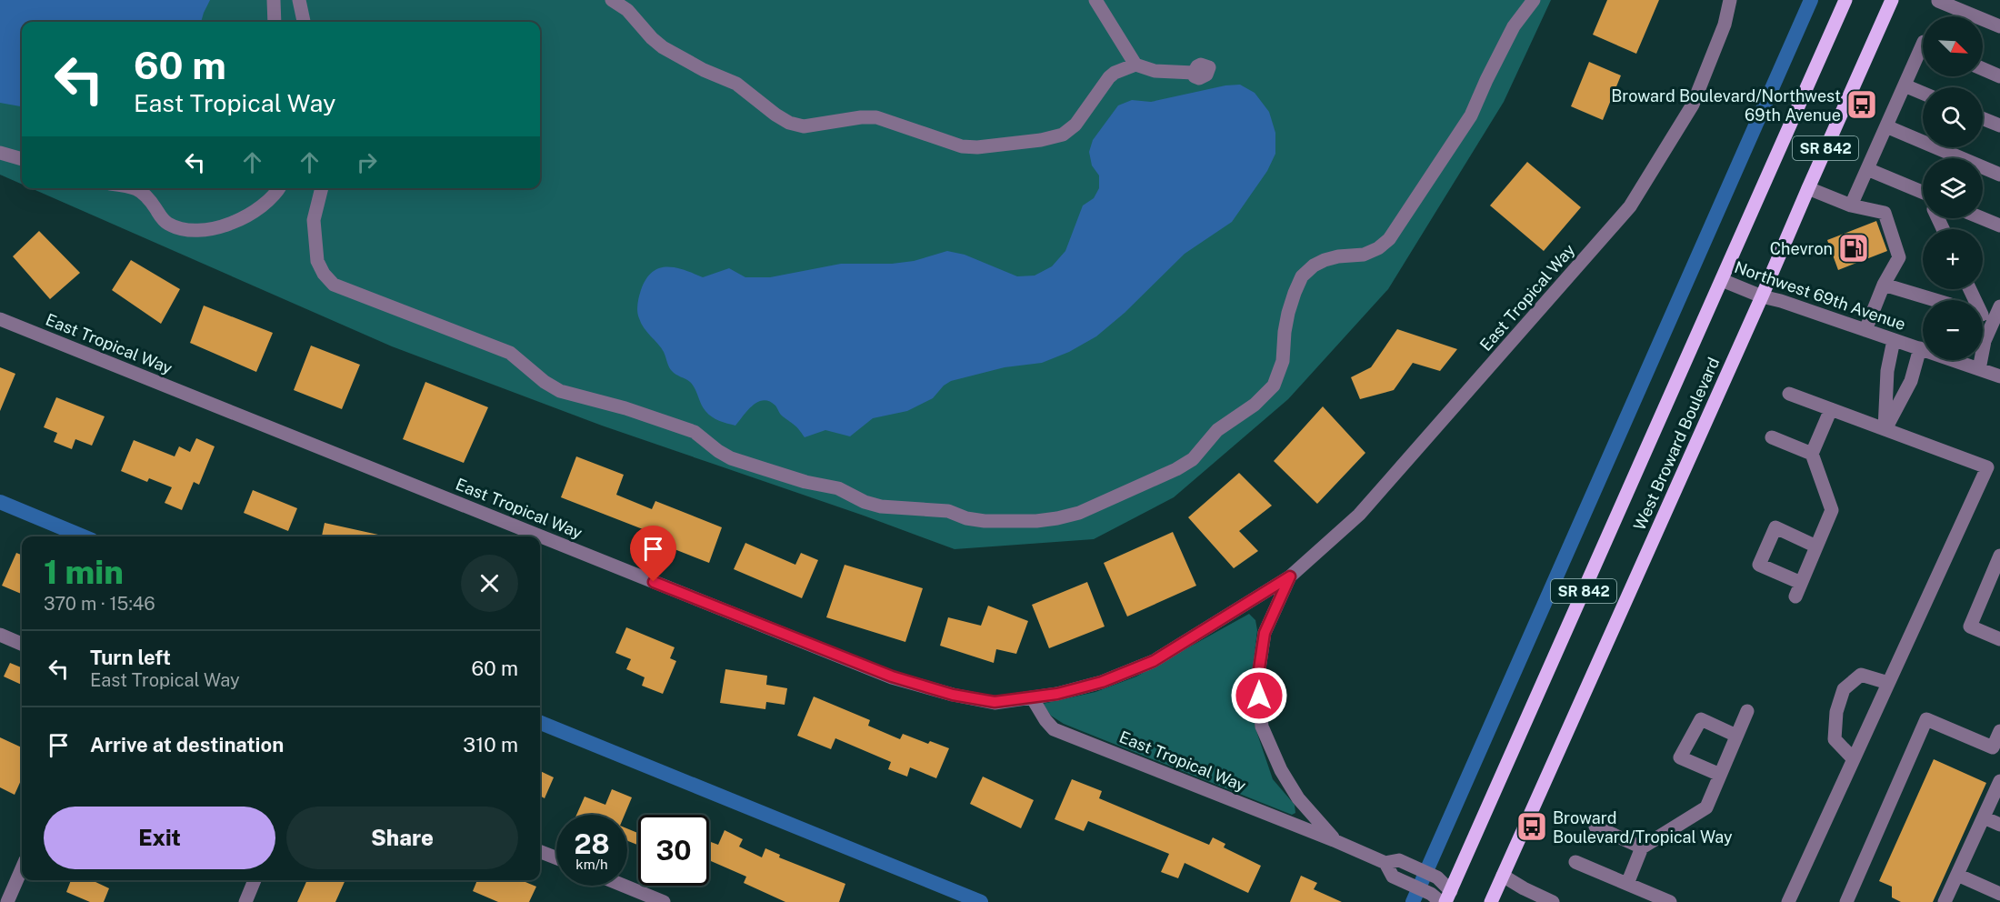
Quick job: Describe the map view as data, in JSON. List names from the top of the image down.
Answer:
{
  "streets": {
    "main road": ["SR 842", "West Broward Boulevard"],
    "street": ["Northwest 69th Avenue", "East Tropical Way"]
  },
  "crossings": [
    ["Northwest 69th Avenue", "West Broward Boulevard"],
    ["East Tropical Way", "West Broward Boulevard"]
  ],
  "places": {
    "bus stop": ["Broward Boulevard/Northwest 69th Avenue", "Broward Boulevard/Tropical Way"],
    "fuel station": ["Chevron"]
  },
  "north": "bottom right",
  "page": {
    "map_buttons": ["+", "−"],
    "turn": ["60 m", "East Tropical Way"],
    "heading": ["1 min", "370 m · 15:46"],
    "list": [
      {
        "name": "Turn left",
        "note": "East Tropical Way",
        "value": "60 m"
      },
      {
        "name": "Arrive at destination",
        "value": "310 m"
      }
    ],
    "buttons": ["Exit", "Share"],
    "speed": "28 km/h",
    "limit": "30"
  }
}
